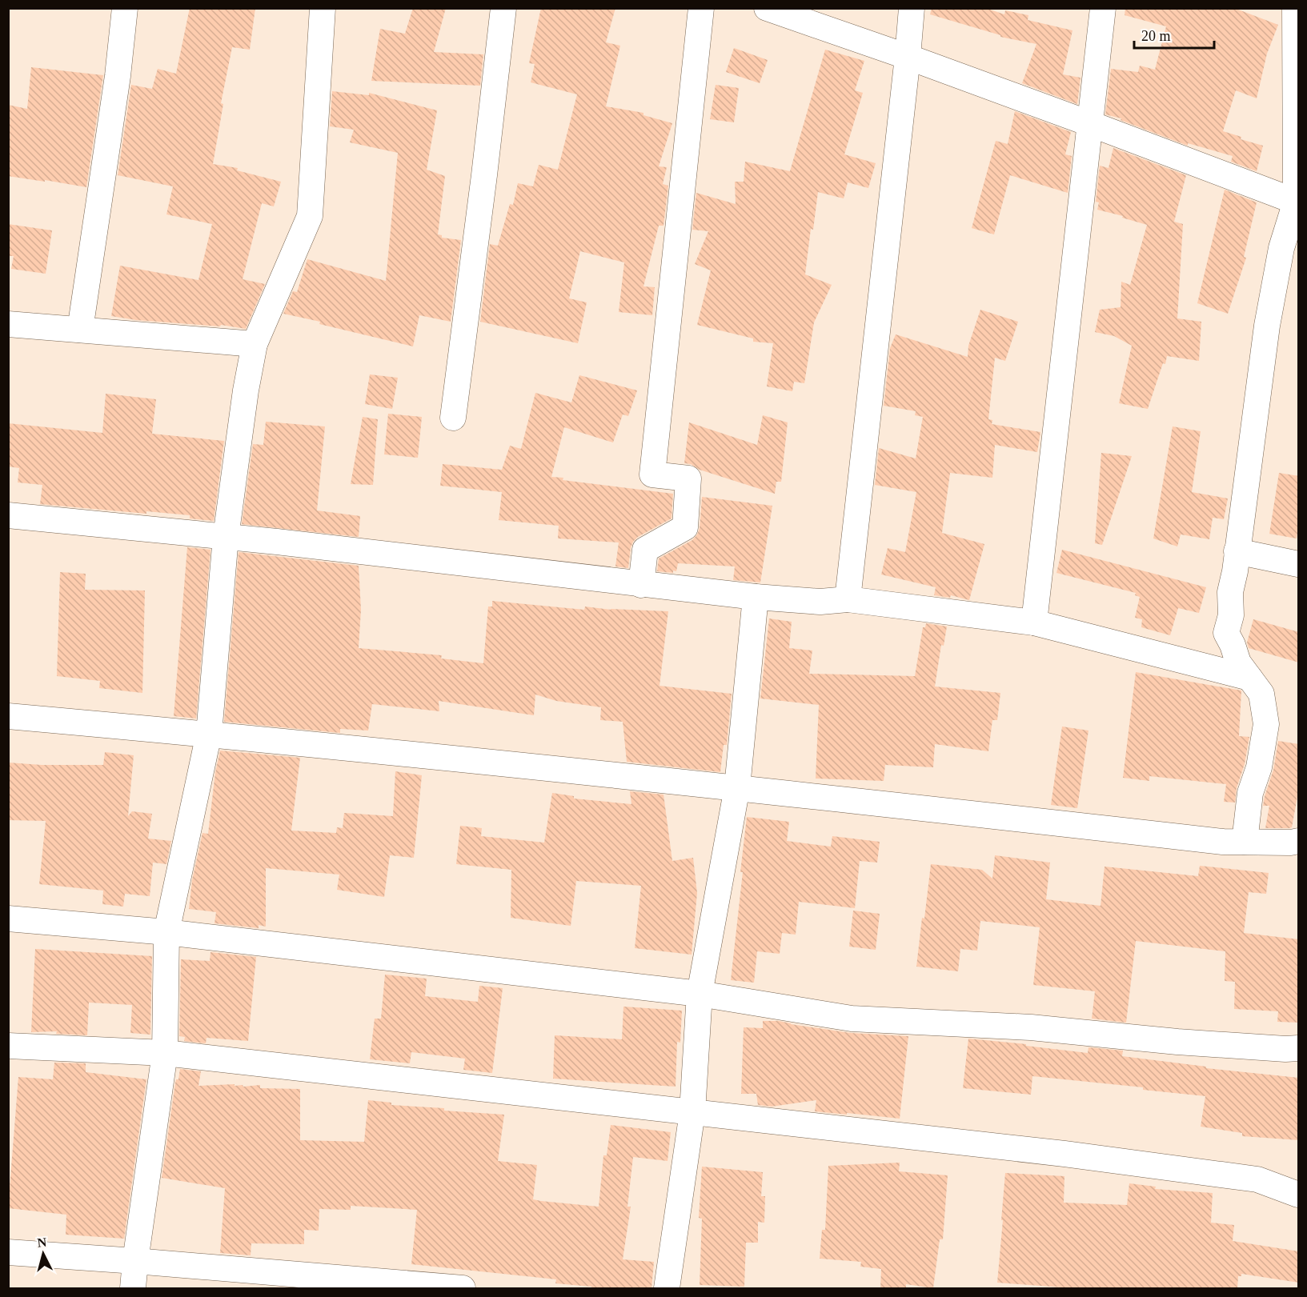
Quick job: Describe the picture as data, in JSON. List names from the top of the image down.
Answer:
{
  "scale_bar": "20 m",
  "north": "top"
}
